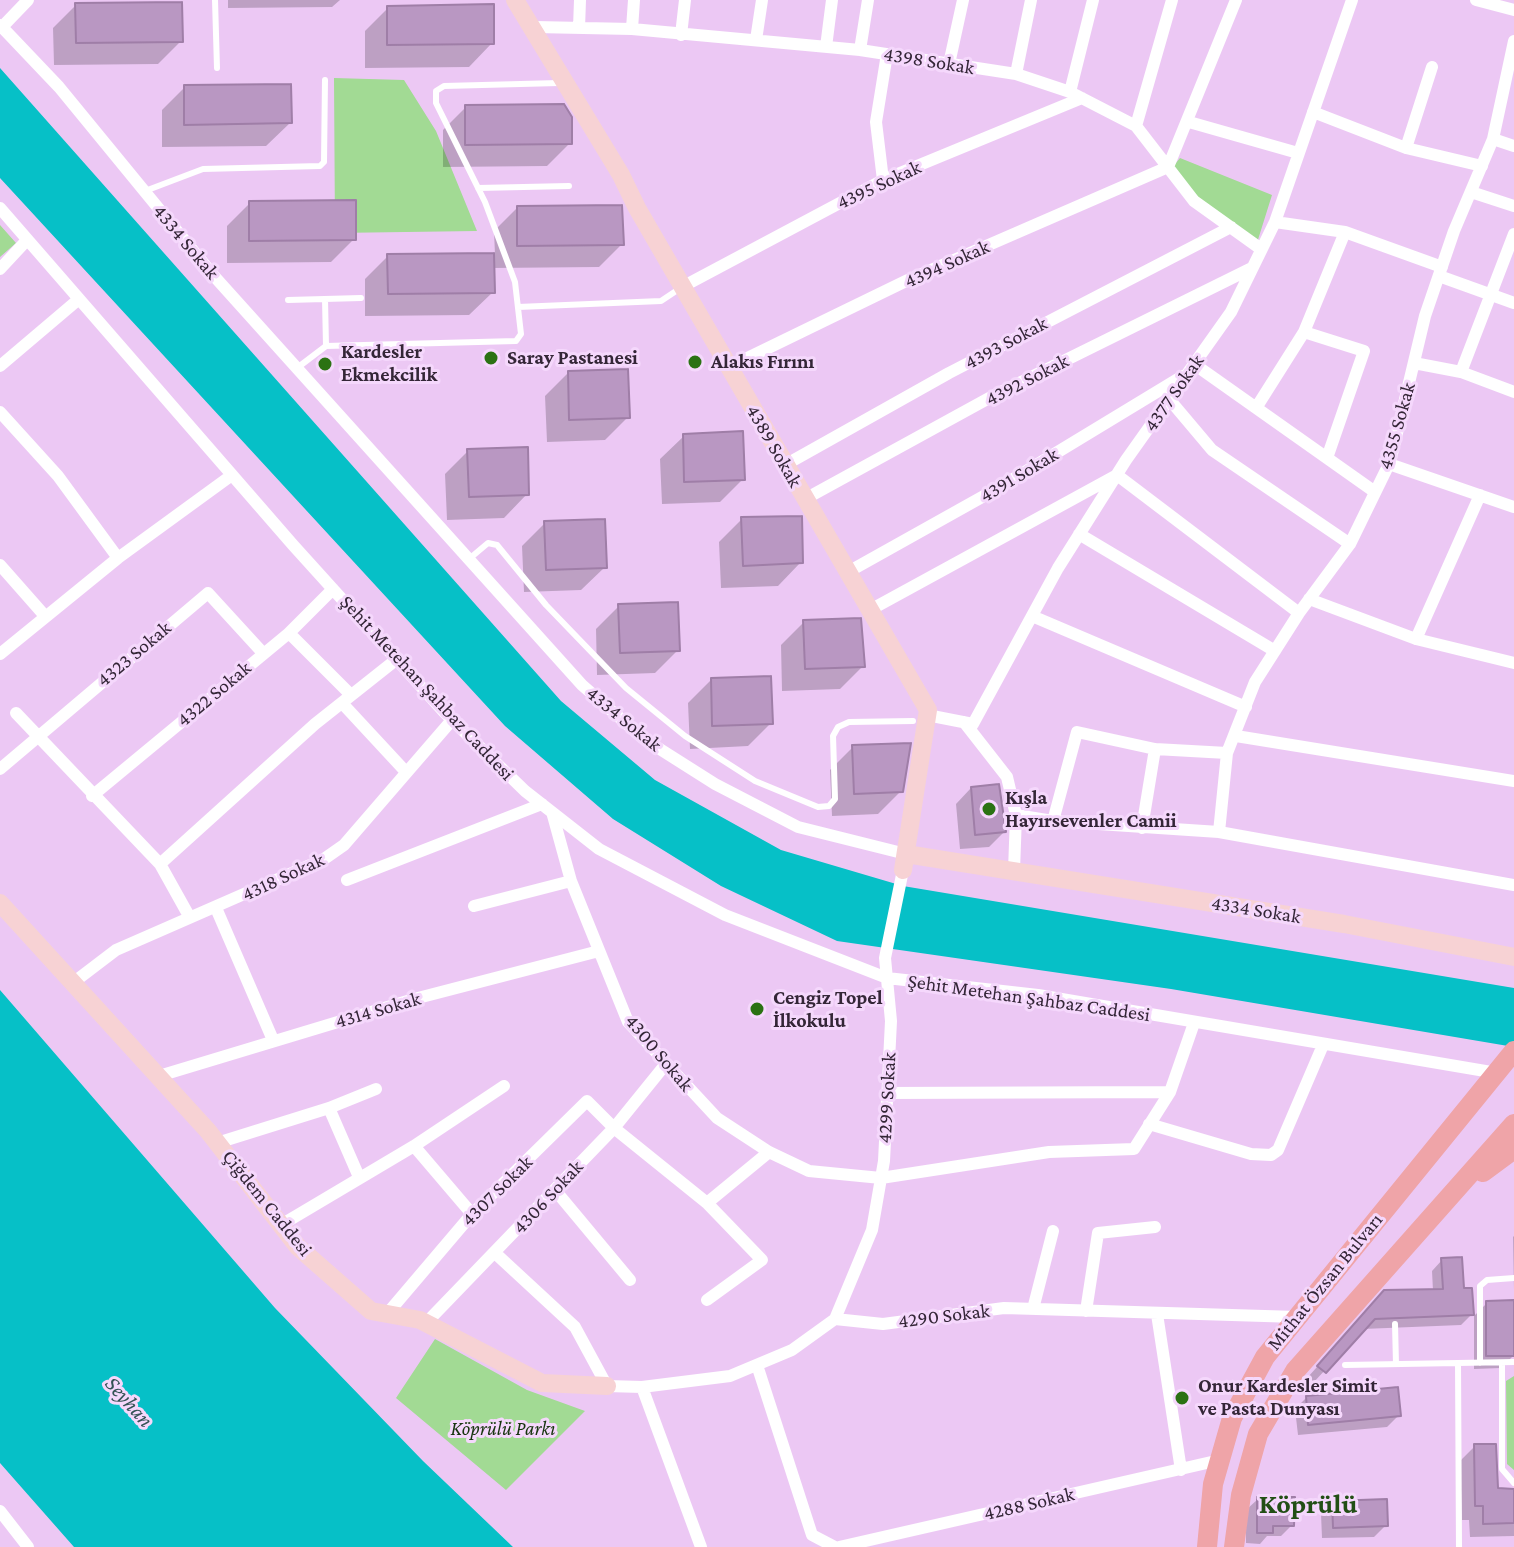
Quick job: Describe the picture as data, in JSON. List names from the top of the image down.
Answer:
{
  "streets": {
    "main road": [
      "4334 Sokak",
      "4389 Sokak",
      "Çiğdem Caddesi",
      "Mithat Özsan Bulvarı"
    ],
    "street": [
      "4398 Sokak",
      "4395 Sokak",
      "4394 Sokak",
      "4393 Sokak",
      "4392 Sokak",
      "4377 Sokak",
      "4355 Sokak",
      "4391 Sokak",
      "4323 Sokak",
      "Şehit Metehan Şahbaz Caddesi",
      "4322 Sokak",
      "4318 Sokak",
      "4314 Sokak",
      "4300 Sokak",
      "4299 Sokak",
      "4307 Sokak",
      "4306 Sokak",
      "4290 Sokak",
      "4288 Sokak"
    ]
  },
  "crossings": [
    ["4398 Sokak", "4395 Sokak"],
    ["4398 Sokak", "4394 Sokak"],
    ["4398 Sokak", "4393 Sokak"],
    ["4398 Sokak", "4377 Sokak"],
    ["4398 Sokak", "4389 Sokak"],
    ["4395 Sokak", "4389 Sokak"],
    ["4334 Sokak", "4299 Sokak"],
    ["4394 Sokak", "4389 Sokak"],
    ["4393 Sokak", "4389 Sokak"],
    ["4392 Sokak", "4377 Sokak"],
    ["4392 Sokak", "4389 Sokak"],
    ["4377 Sokak", "4391 Sokak"],
    ["4389 Sokak", "4391 Sokak"],
    ["4323 Sokak", "4322 Sokak"],
    ["Şehit Metehan Şahbaz Caddesi", "4322 Sokak"],
    ["Şehit Metehan Şahbaz Caddesi", "4318 Sokak"],
    ["Şehit Metehan Şahbaz Caddesi", "4300 Sokak"],
    ["Şehit Metehan Şahbaz Caddesi", "4299 Sokak"],
    ["Şehit Metehan Şahbaz Caddesi", "Mithat Özsan Bulvarı"],
    ["4318 Sokak", "Çiğdem Caddesi"],
    ["4314 Sokak", "4300 Sokak"],
    ["4314 Sokak", "Çiğdem Caddesi"],
    ["4300 Sokak", "4299 Sokak"],
    ["4300 Sokak", "4306 Sokak"],
    ["4299 Sokak", "4290 Sokak"],
    ["4307 Sokak", "4306 Sokak"],
    ["4307 Sokak", "Çiğdem Caddesi"],
    ["4306 Sokak", "Çiğdem Caddesi"],
    ["Mithat Özsan Bulvarı", "4290 Sokak"],
    ["Mithat Özsan Bulvarı", "4288 Sokak"]
  ],
  "districts": ["Köprülü"],
  "water": ["Seyhan"],
  "parks": ["Köprülü Parkı"],
  "places": [
    "Saray Pastanesi",
    "Alakıs Fırını",
    "Kardesler Ekmekcilik",
    "Kışla Hayırsevenler Camii",
    "Cengiz Topel İlkokulu",
    "Onur Kardesler Simit ve Pasta Dunyası"
  ]
}
